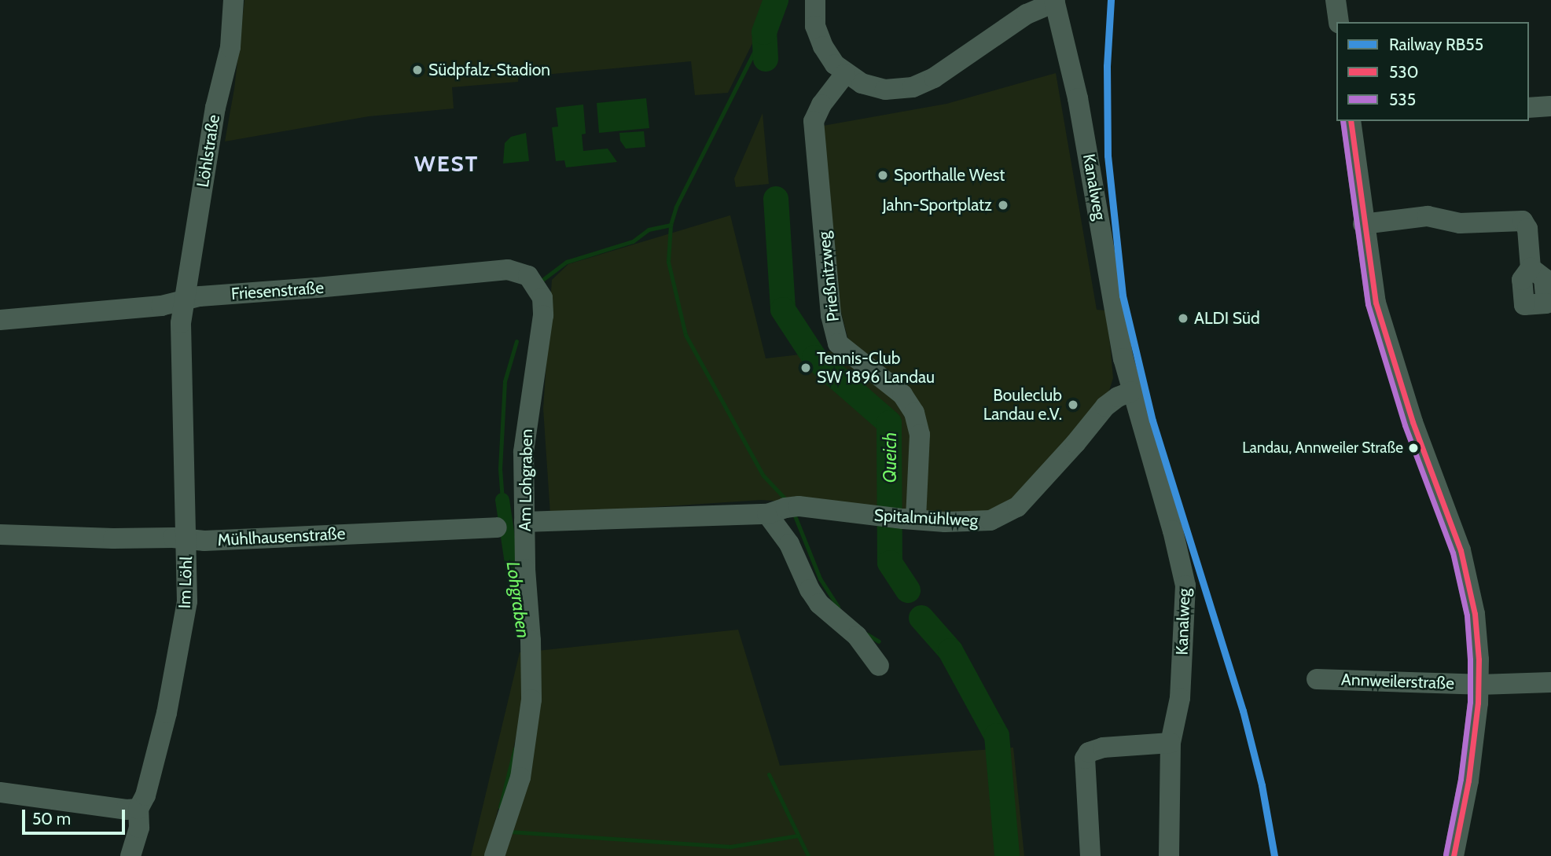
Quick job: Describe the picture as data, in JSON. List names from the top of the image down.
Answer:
{
  "streets": {
    "street": [
      "Löhlstraße",
      "Kanalweg",
      "Prießnitzweg",
      "Friesenstraße",
      "Am Lohgraben",
      "Spitalmühlweg",
      "Mühlhausenstraße",
      "Im Löhl",
      "Annweilerstraße"
    ]
  },
  "crossings": [
    ["Löhlstraße", "Friesenstraße"],
    ["Löhlstraße", "Im Löhl"],
    ["Kanalweg", "Spitalmühlweg"],
    ["Prießnitzweg", "Spitalmühlweg"],
    ["Friesenstraße", "Am Lohgraben"],
    ["Friesenstraße", "Im Löhl"],
    ["Am Lohgraben", "Spitalmühlweg"],
    ["Mühlhausenstraße", "Im Löhl"]
  ],
  "districts": ["WEST"],
  "water": ["Queich", "Lohgraben"],
  "places": [
    "Südpfalz-Stadion",
    "Sporthalle West",
    "Jahn-Sportplatz",
    "ALDI Süd",
    "Tennis-Club SW 1896 Landau",
    "Bouleclub Landau e.V.",
    "Landau, Annweiler Straße"
  ],
  "lines": ["rail line RB55", "transit line 530", "transit line 535"],
  "legend": ["Railway RB55", "530", "535"],
  "scale_bar": "50 m"
}
